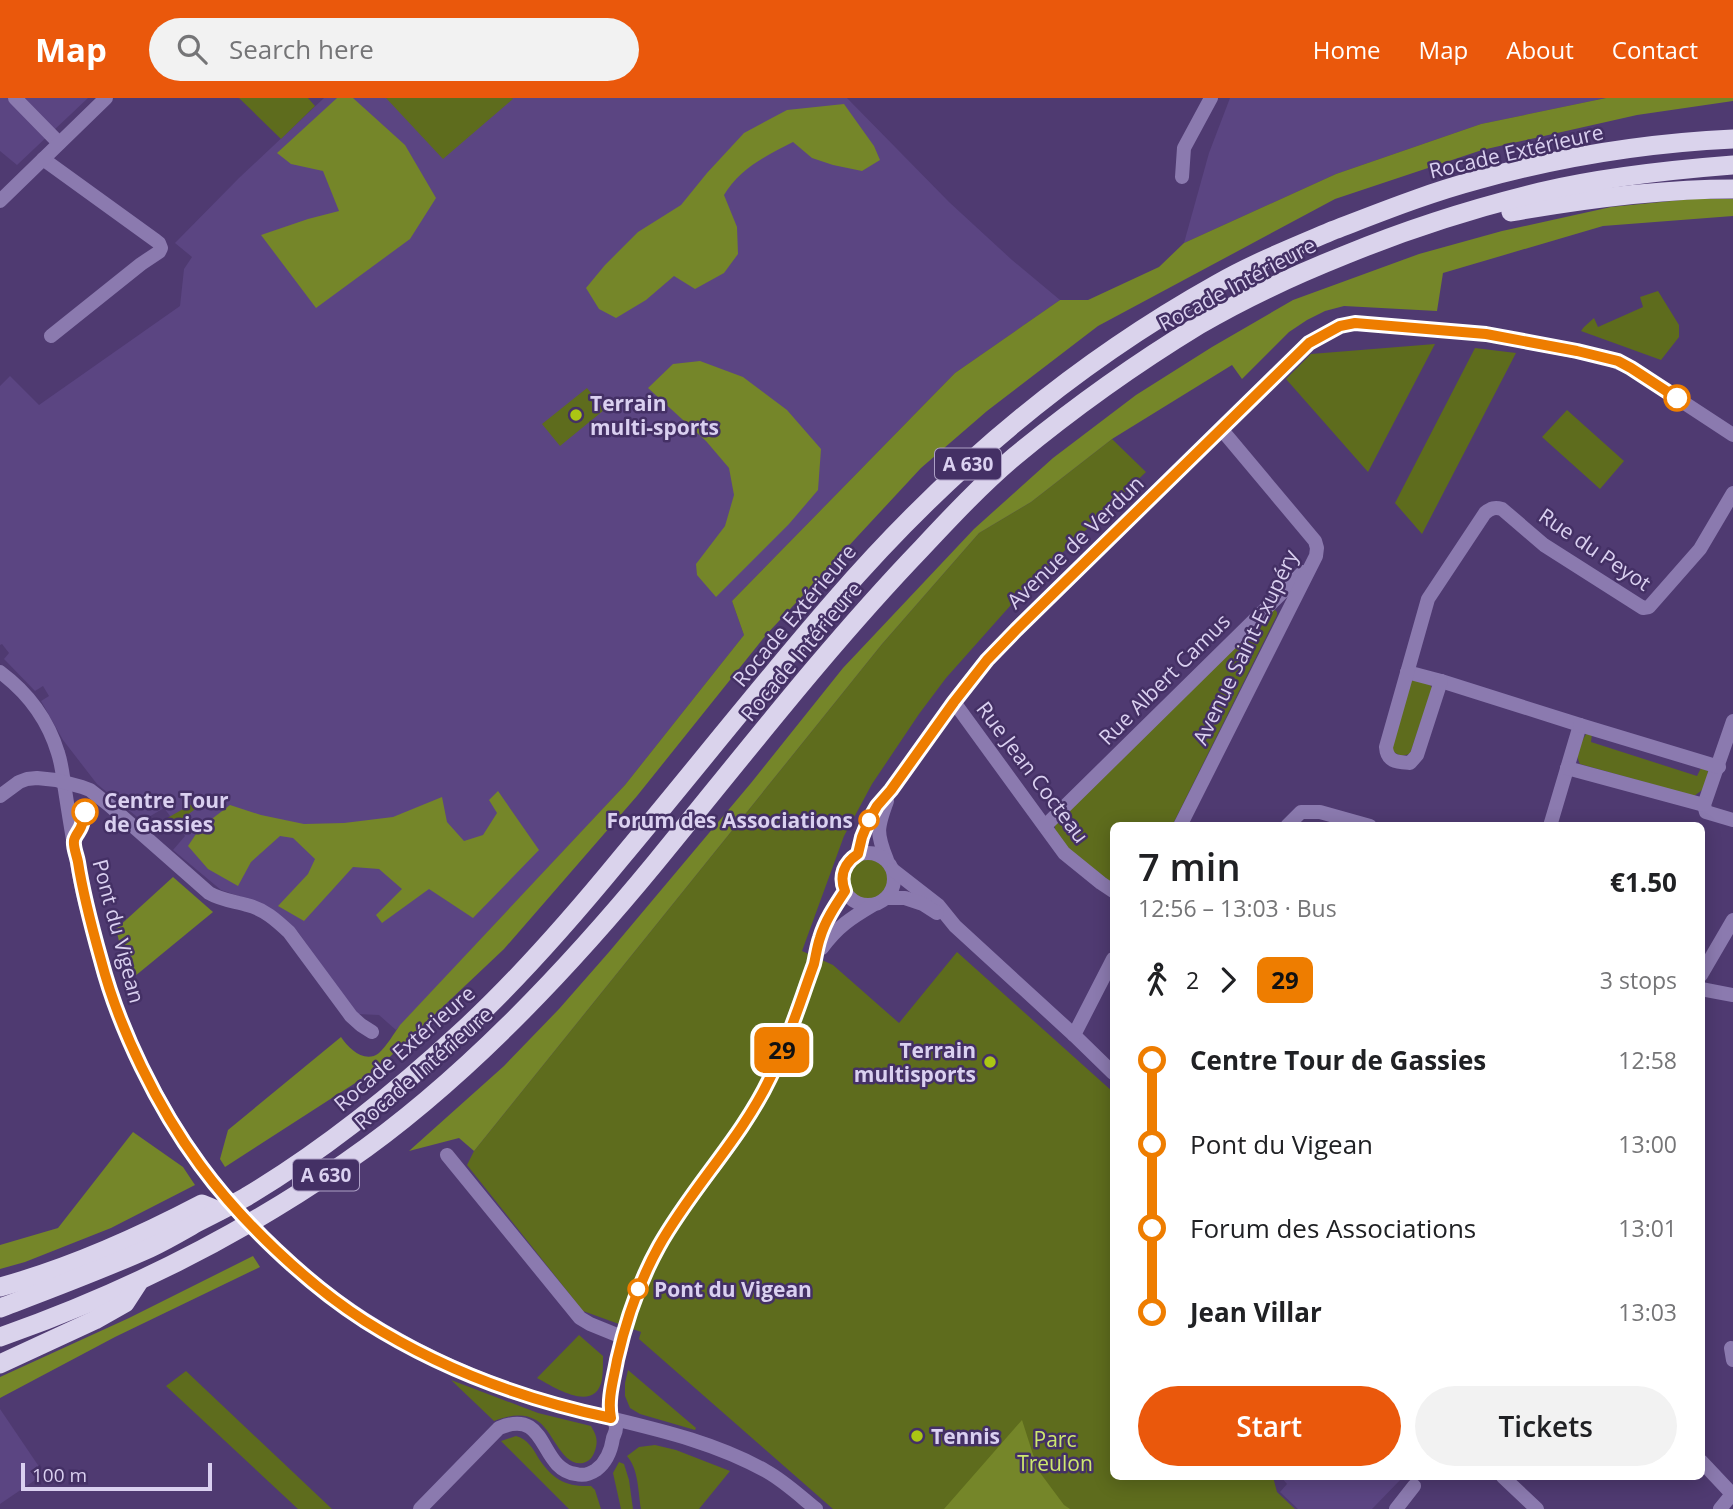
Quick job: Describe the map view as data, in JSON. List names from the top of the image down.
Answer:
{
  "streets": {
    "highway": ["Rocade Extérieure", "Rocade Intérieure", "A 630"],
    "street": [
      "Avenue de Verdun",
      "Rue du Peyot",
      "Avenue Saint-Exupéry",
      "Rue Albert Camus",
      "Rue Jean Cocteau",
      "Pont du Vigean"
    ]
  },
  "crossings": [
    ["Avenue de Verdun", "Avenue Saint-Exupéry"],
    ["Avenue de Verdun", "Rue Jean Cocteau"],
    ["Avenue Saint-Exupéry", "Rue Albert Camus"],
    ["Rue Albert Camus", "Rue Jean Cocteau"]
  ],
  "parks": ["Parc Treulon"],
  "places": [
    "Terrain multi-sports",
    "Centre Tour de Gassies",
    "Forum des Associations",
    "Terrain multisports",
    "Pont du Vigean",
    "Tennis"
  ],
  "lines": ["bus line 29"],
  "scale_bar": "100 m",
  "page": {
    "header": "Map",
    "search": "Search here",
    "nav": [
      "Home",
      "Map",
      "About",
      "Contact"
    ],
    "on_map": "29",
    "heading": ["7 min", "12:56 – 13:03 · Bus", "€1.50"],
    "legs": ["2", "29", "3 stops"],
    "list": [
      {
        "name": "Centre Tour de Gassies",
        "value": "12:58"
      },
      {
        "name": "Pont du Vigean",
        "value": "13:00"
      },
      {
        "name": "Forum des Associations",
        "value": "13:01"
      },
      {
        "name": "Jean Villar",
        "value": "13:03"
      }
    ],
    "buttons": ["Start", "Tickets"],
    "scale": "100 m"
  }
}
